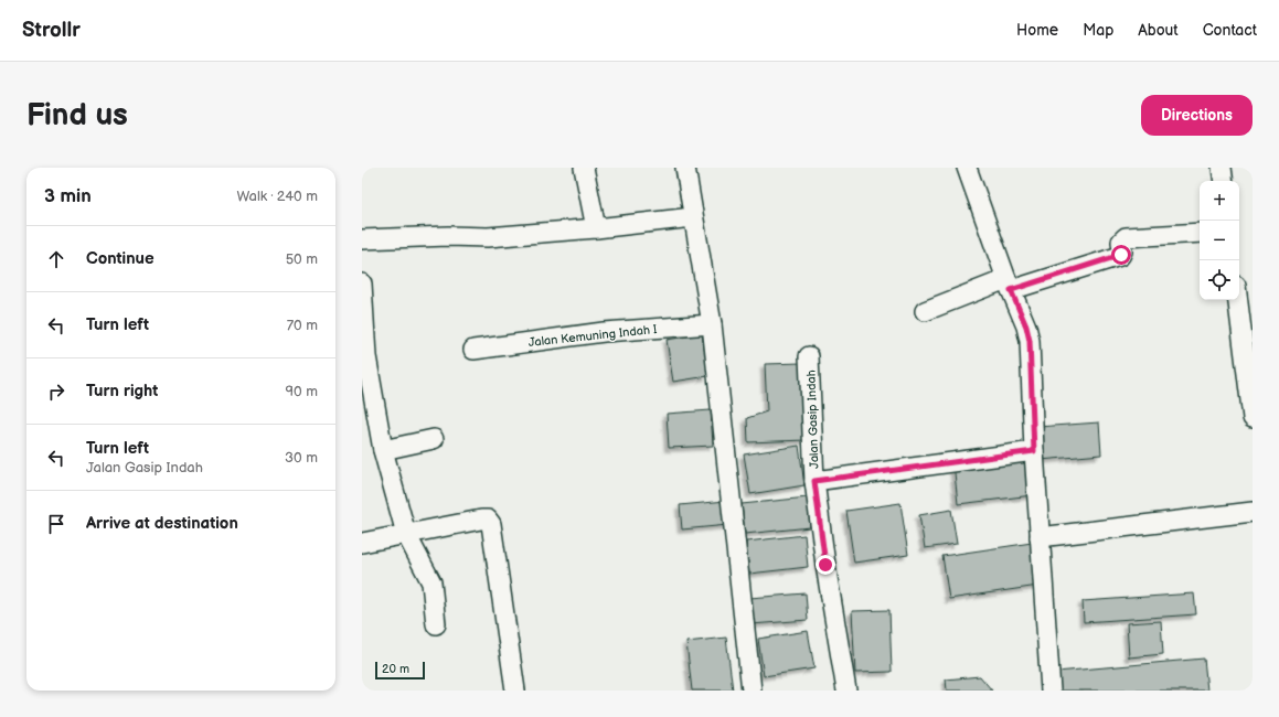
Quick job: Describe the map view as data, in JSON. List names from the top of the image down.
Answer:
{
  "streets": {
    "street": ["Jalan Kemuning Indah I", "Jalan Gasip Indah"]
  },
  "scale_bar": "20 m",
  "page": {
    "header": "Strollr",
    "nav": [
      "Home",
      "Map",
      "About",
      "Contact"
    ],
    "buttons": "Directions",
    "title": "Find us",
    "heading": ["3 min", "Walk · 240 m"],
    "map_buttons": ["+", "−"],
    "list": [
      ["Continue", "50 m"],
      ["Turn left", "70 m"],
      ["Turn right", "90 m"],
      ["Turn left", "Jalan Gasip Indah", "30 m"],
      "Arrive at destination"
    ],
    "scale": "20 m"
  }
}
